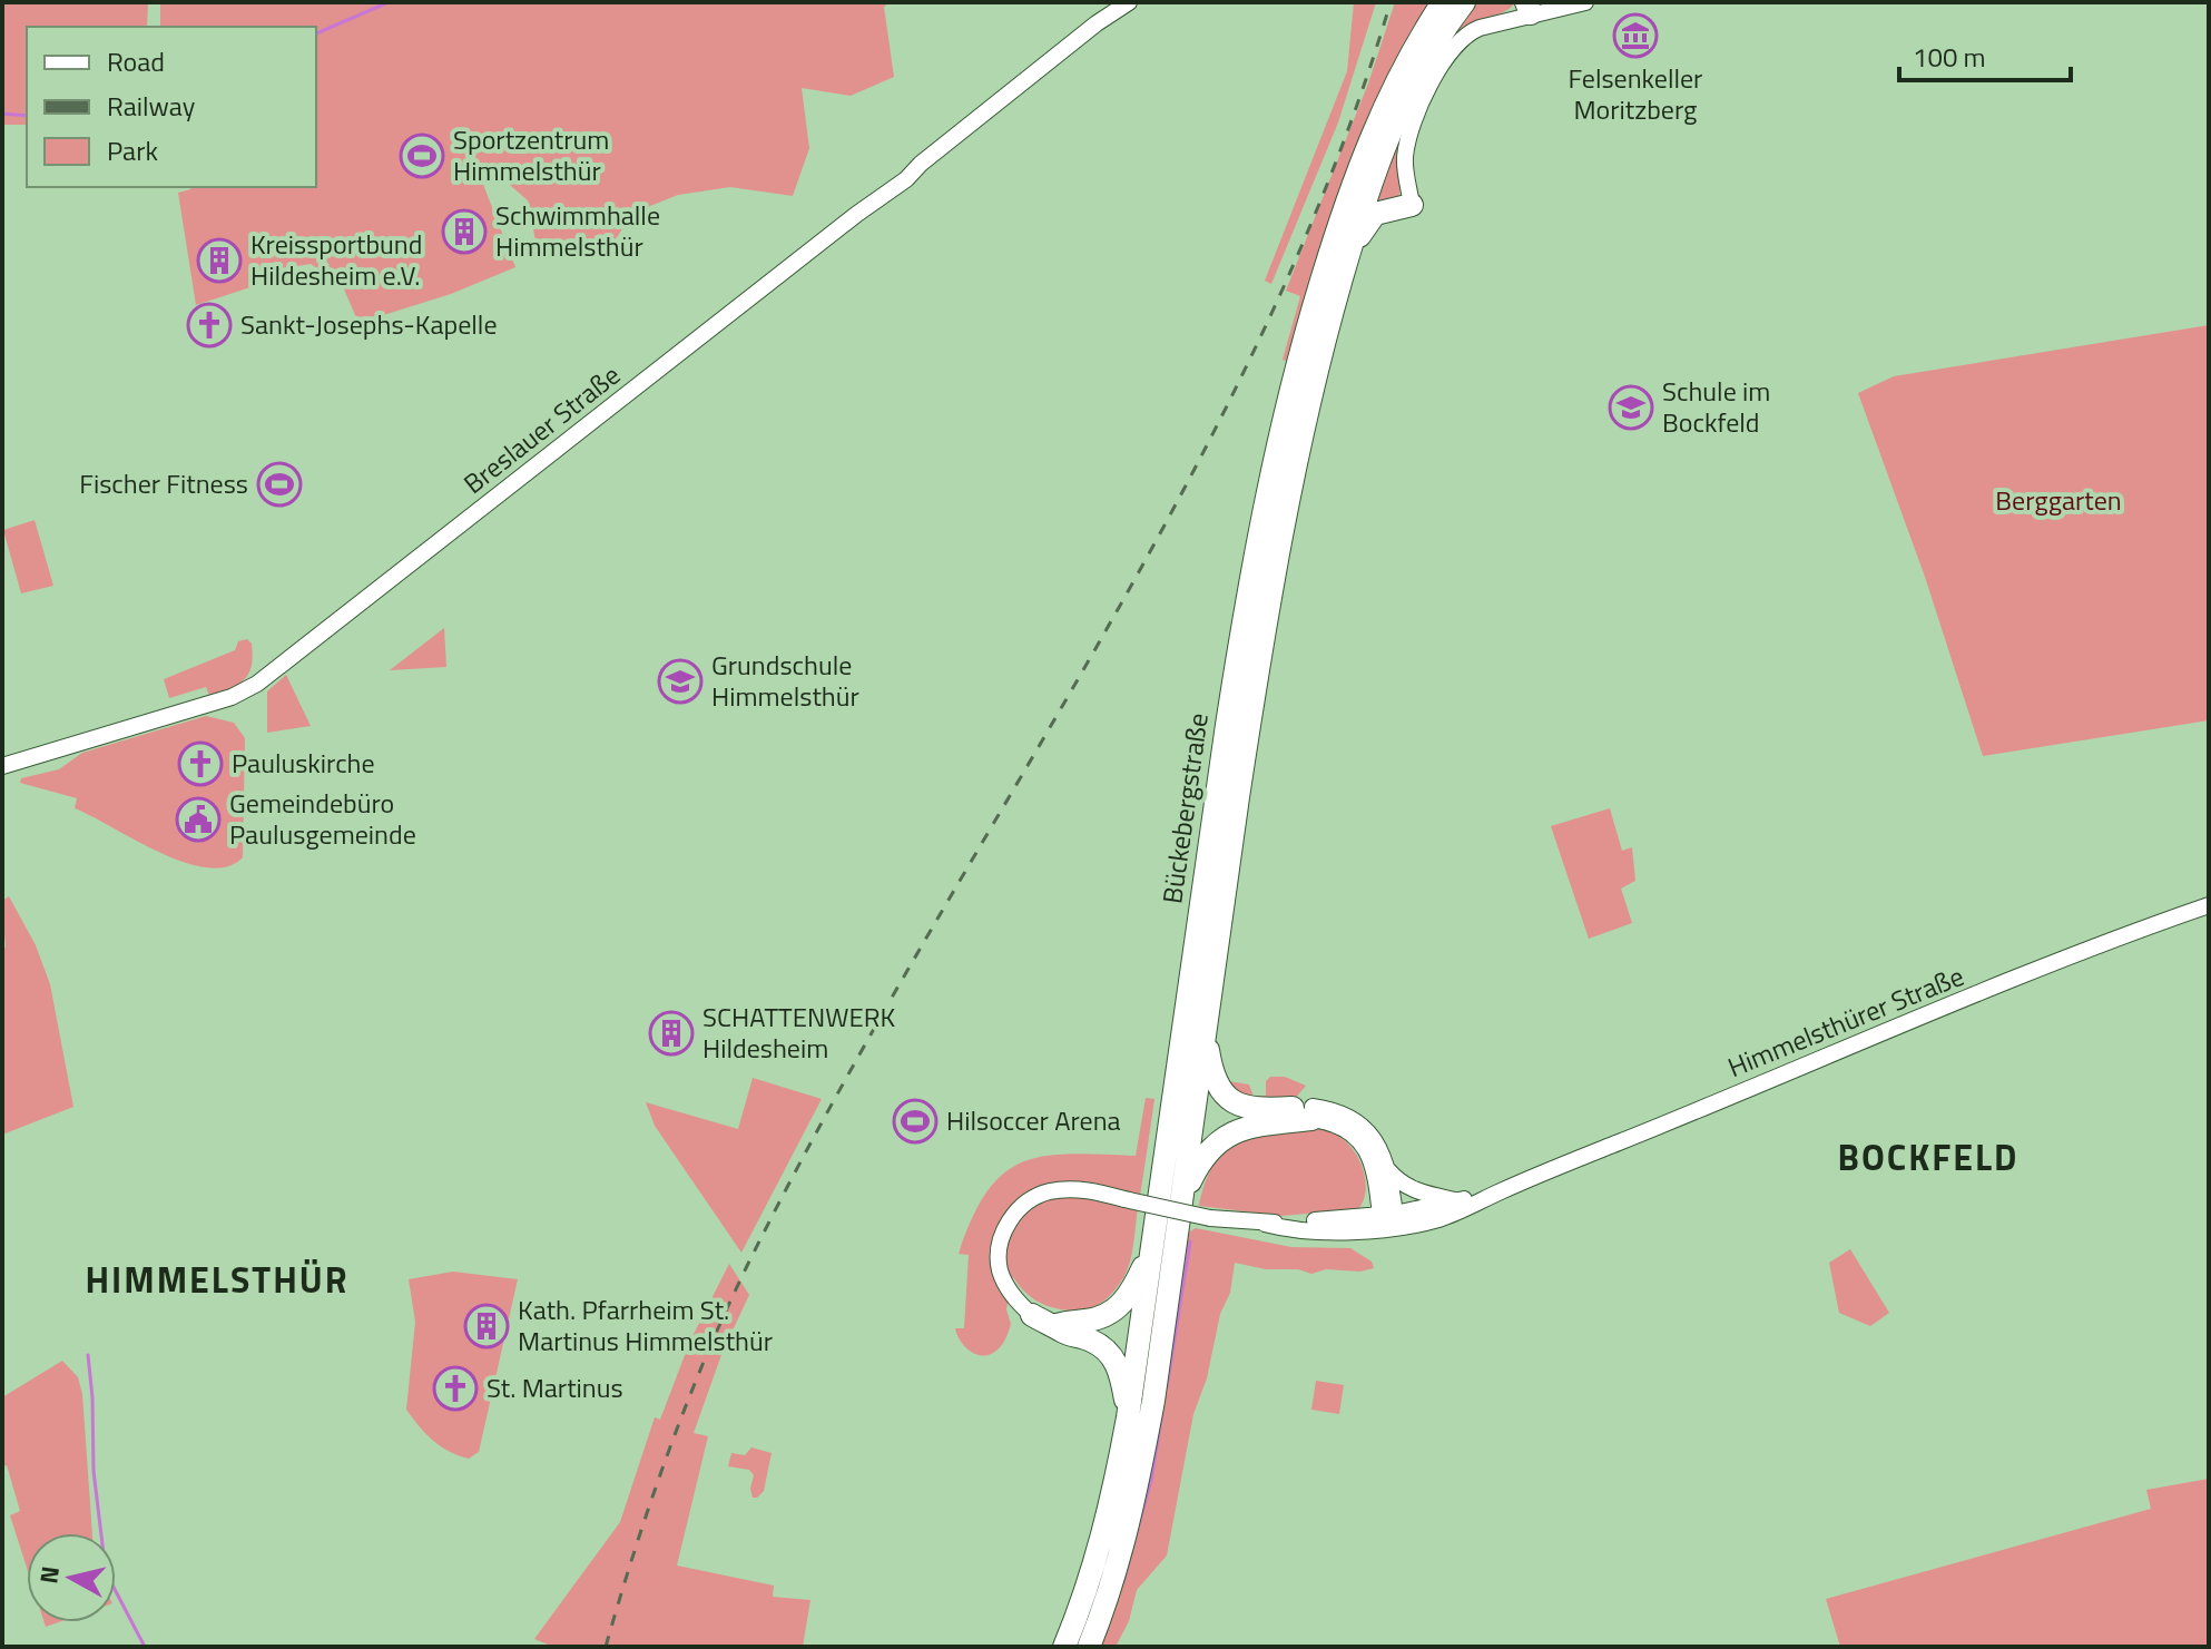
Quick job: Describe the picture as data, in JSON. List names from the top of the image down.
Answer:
{
  "streets": {
    "highway": ["Bückebergstraße"],
    "street": ["Breslauer Straße", "Himmelsthürer Straße"]
  },
  "districts": ["BOCKFELD", "HIMMELSTHÜR"],
  "parks": ["Berggarten"],
  "places": {
    "museum": ["Felsenkeller Moritzberg"],
    "sports": ["Sportzentrum Himmelsthür", "Fischer Fitness", "Hilsoccer Arena"],
    "building": [
      "Schwimmhalle Himmelsthür",
      "Kreissportbund Hildesheim e.V.",
      "SCHATTENWERK Hildesheim",
      "Kath. Pfarrheim St. Martinus Himmelsthür"
    ],
    "church": ["Sankt-Josephs-Kapelle", "Pauluskirche", "St. Martinus"],
    "school or university": ["Schule im Bockfeld", "Grundschule Himmelsthür"],
    "public building": ["Gemeindebüro Paulusgemeinde"]
  },
  "legend": ["Road", "Railway", "Park"],
  "scale_bar": "100 m",
  "north": "left"
}
